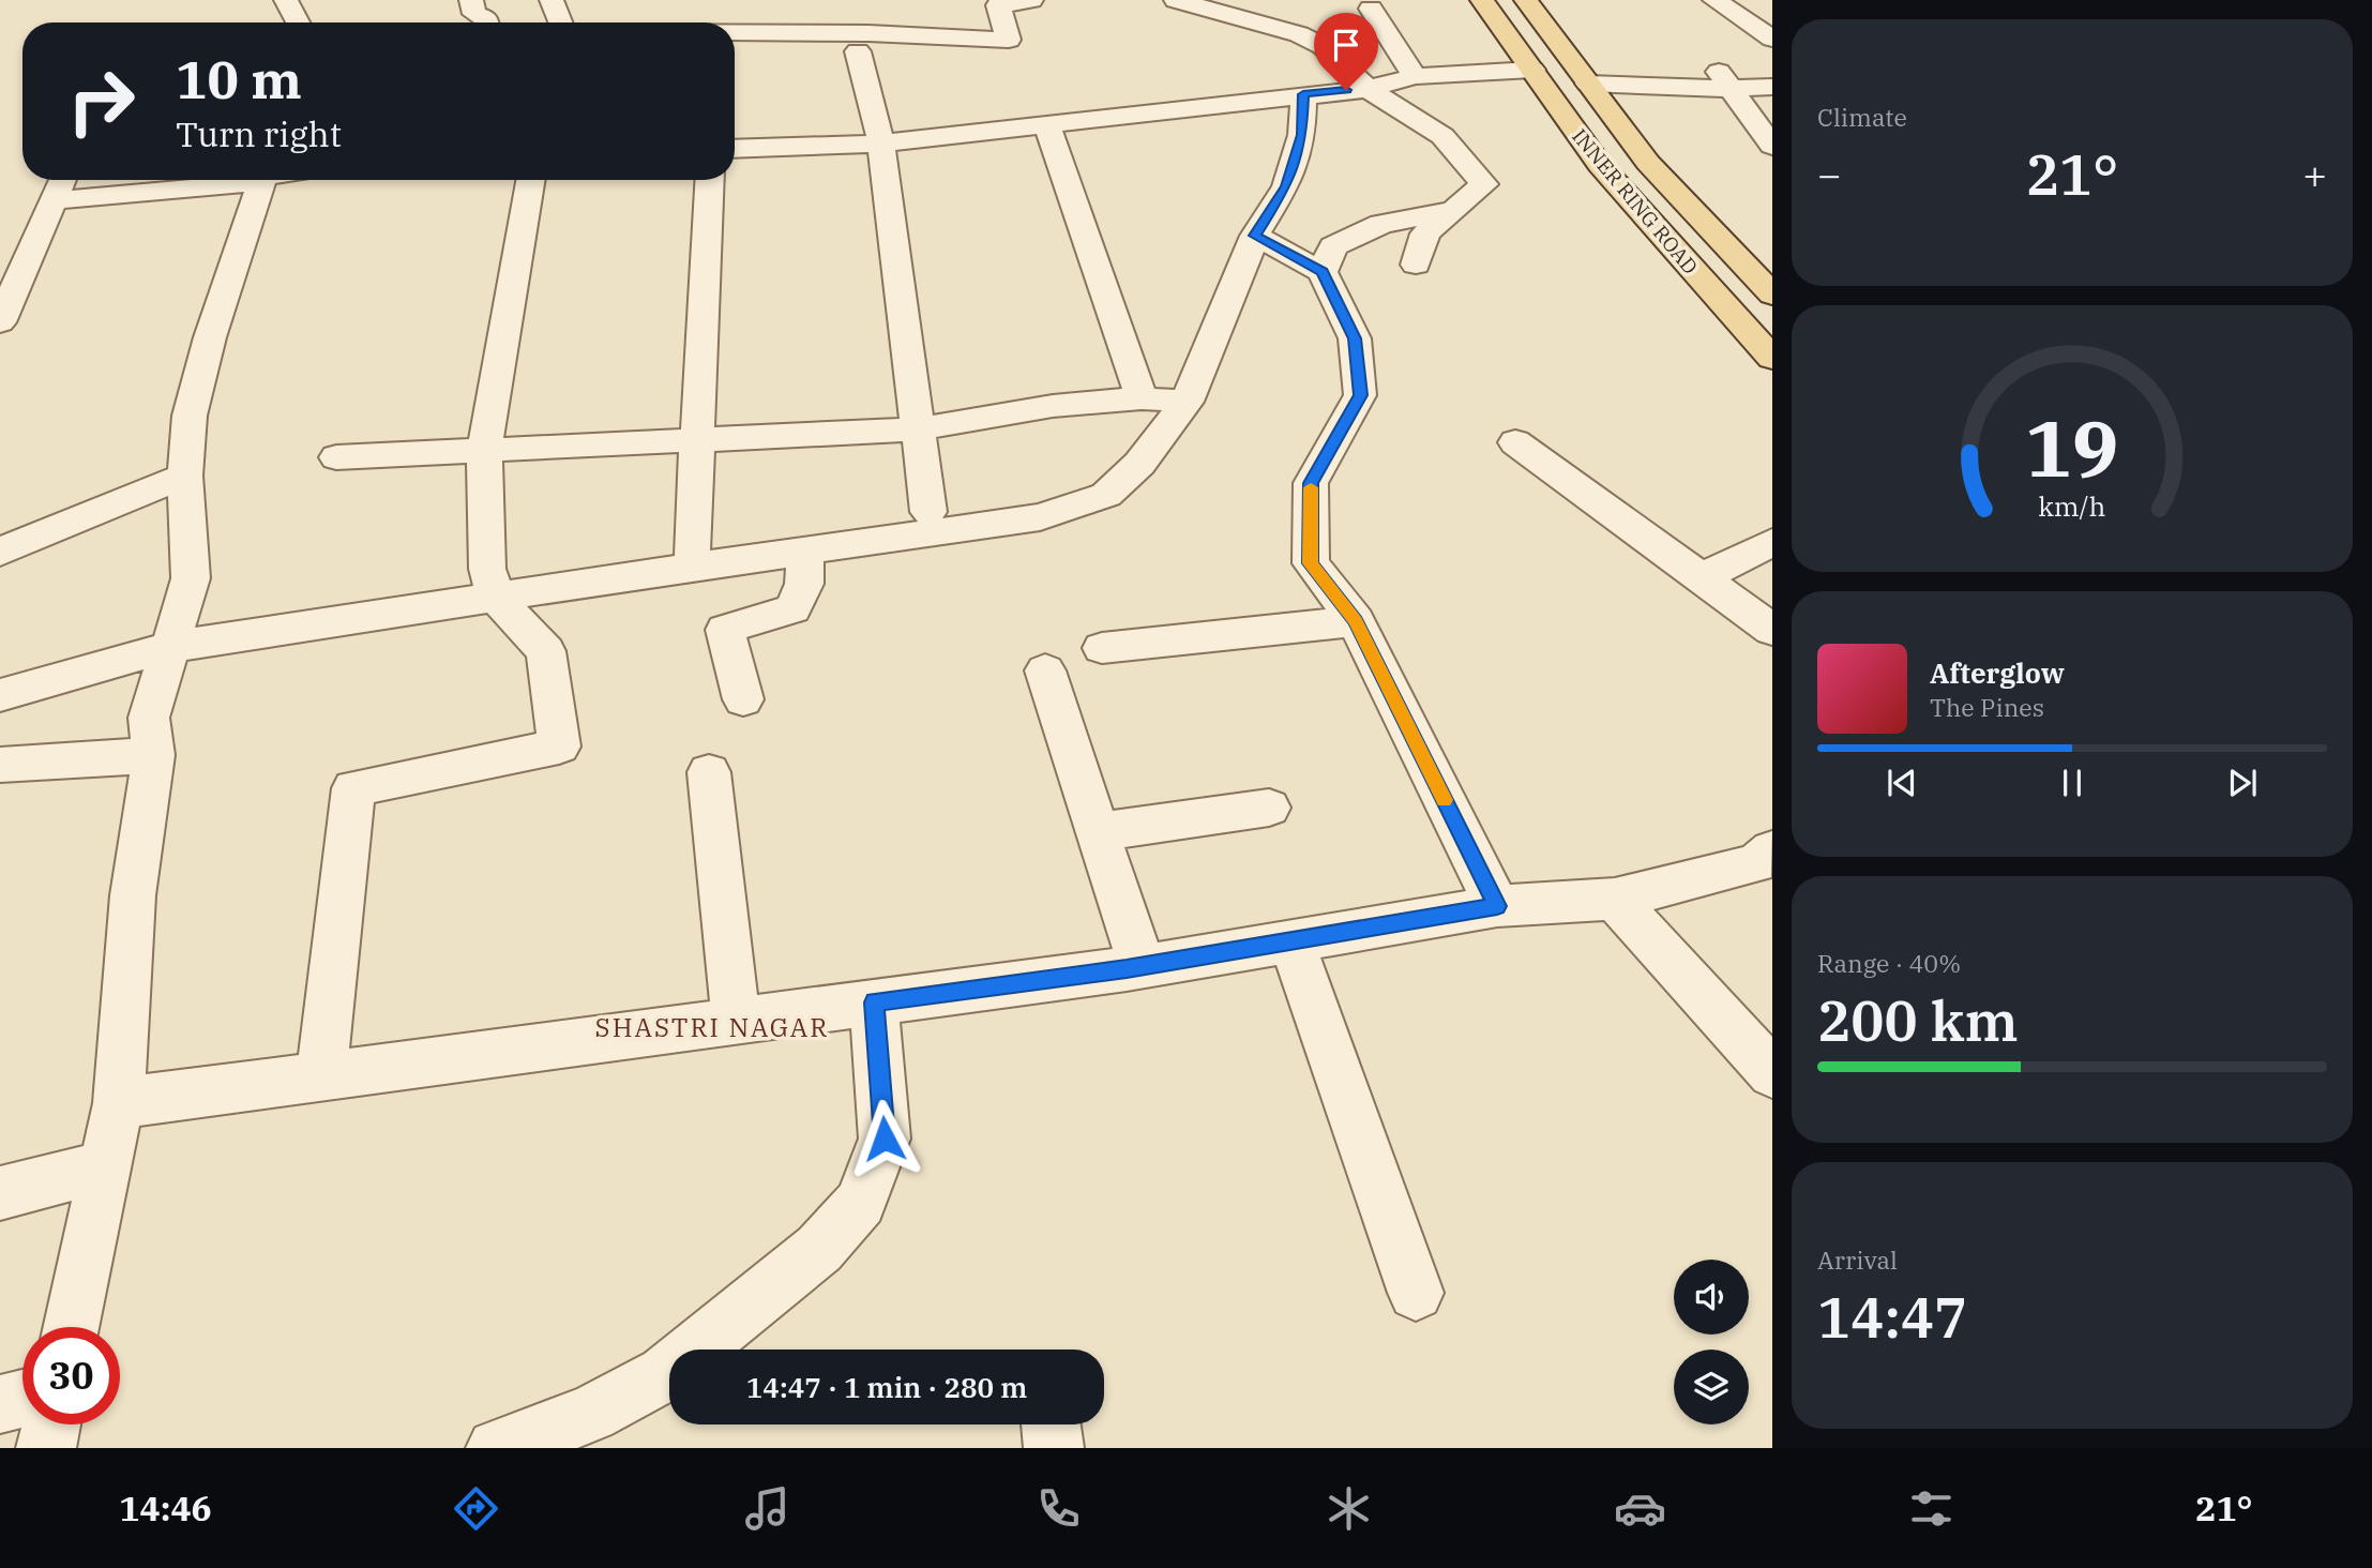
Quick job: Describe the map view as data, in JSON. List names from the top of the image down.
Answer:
{
  "streets": {
    "main road": ["INNER RING ROAD"]
  },
  "districts": ["SHASTRI NAGAR"],
  "page": {
    "tile": [
      "Climate",
      ["Range · 40%", "200 km"],
      ["Arrival", "14:47"]
    ],
    "turn": ["10 m", "Turn right"],
    "heat": ["−", "21°", "+"],
    "song": ["Afterglow", "The Pines"],
    "limit": "30",
    "trip": "14:47 · 1 min · 280 m",
    "tabs": ["14:46", "21°"],
    "gauge": ["19", "km/h"]
  }
}
